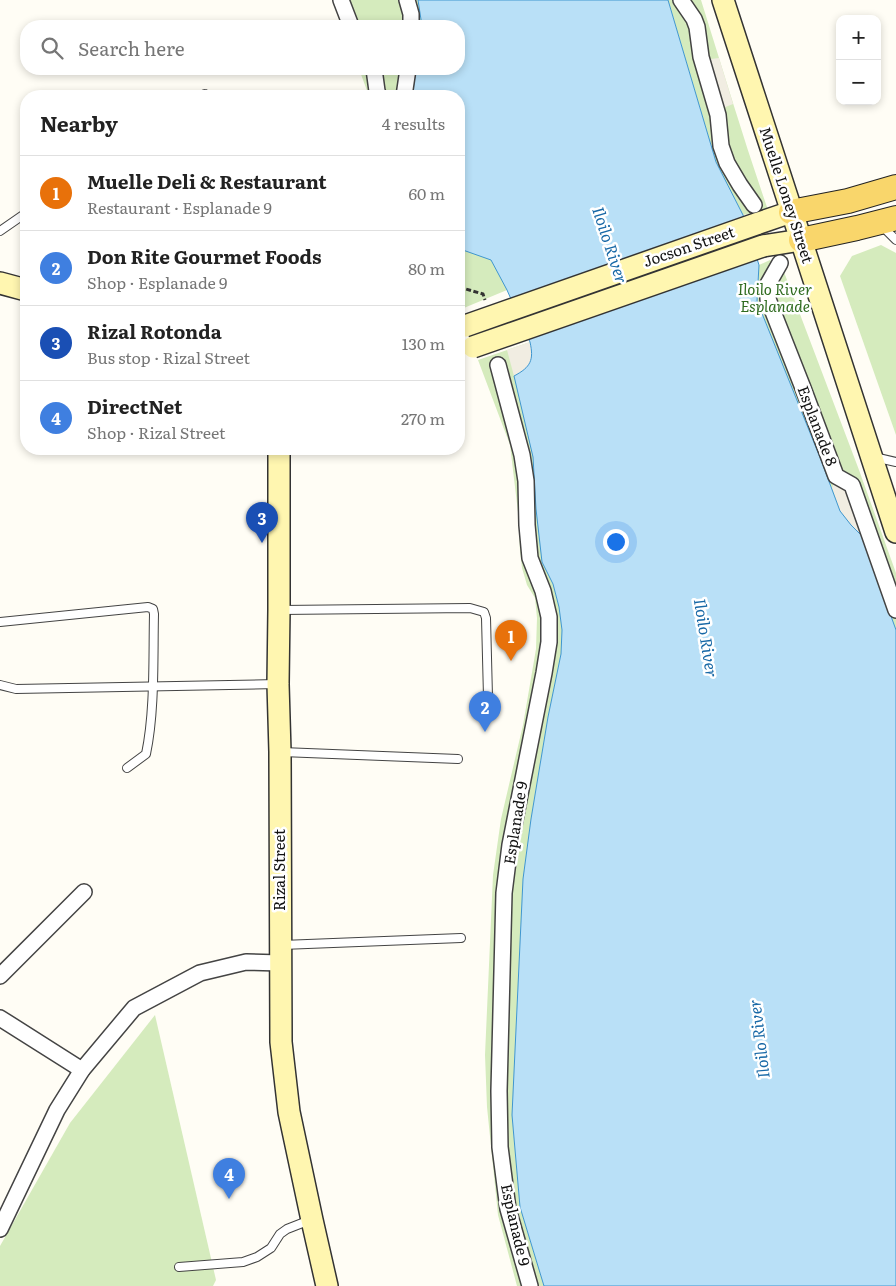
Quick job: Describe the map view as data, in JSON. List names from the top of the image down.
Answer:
{
  "streets": {
    "main road": ["Muelle Loney Street", "Jocson Street", "Rizal Street"],
    "street": ["Esplanade 8", "Esplanade 9"]
  },
  "crossings": [
    ["Muelle Loney Street", "Jocson Street"]
  ],
  "water": ["Iloilo River"],
  "parks": ["Iloilo River Esplanade"],
  "page": {
    "map_buttons": ["+", "−"],
    "search": "Search here",
    "heading": ["Nearby", "4 results"],
    "list": [
      {
        "mark": "1",
        "name": "Muelle Deli & Restaurant",
        "note": "Restaurant · Esplanade 9",
        "value": "60 m"
      },
      {
        "mark": "2",
        "name": "Don Rite Gourmet Foods",
        "note": "Shop · Esplanade 9",
        "value": "80 m"
      },
      {
        "mark": "3",
        "name": "Rizal Rotonda",
        "note": "Bus stop · Rizal Street",
        "value": "130 m"
      },
      {
        "mark": "4",
        "name": "DirectNet",
        "note": "Shop · Rizal Street",
        "value": "270 m"
      }
    ],
    "pins": [
      "3",
      "1",
      "2",
      "4"
    ]
  }
}
